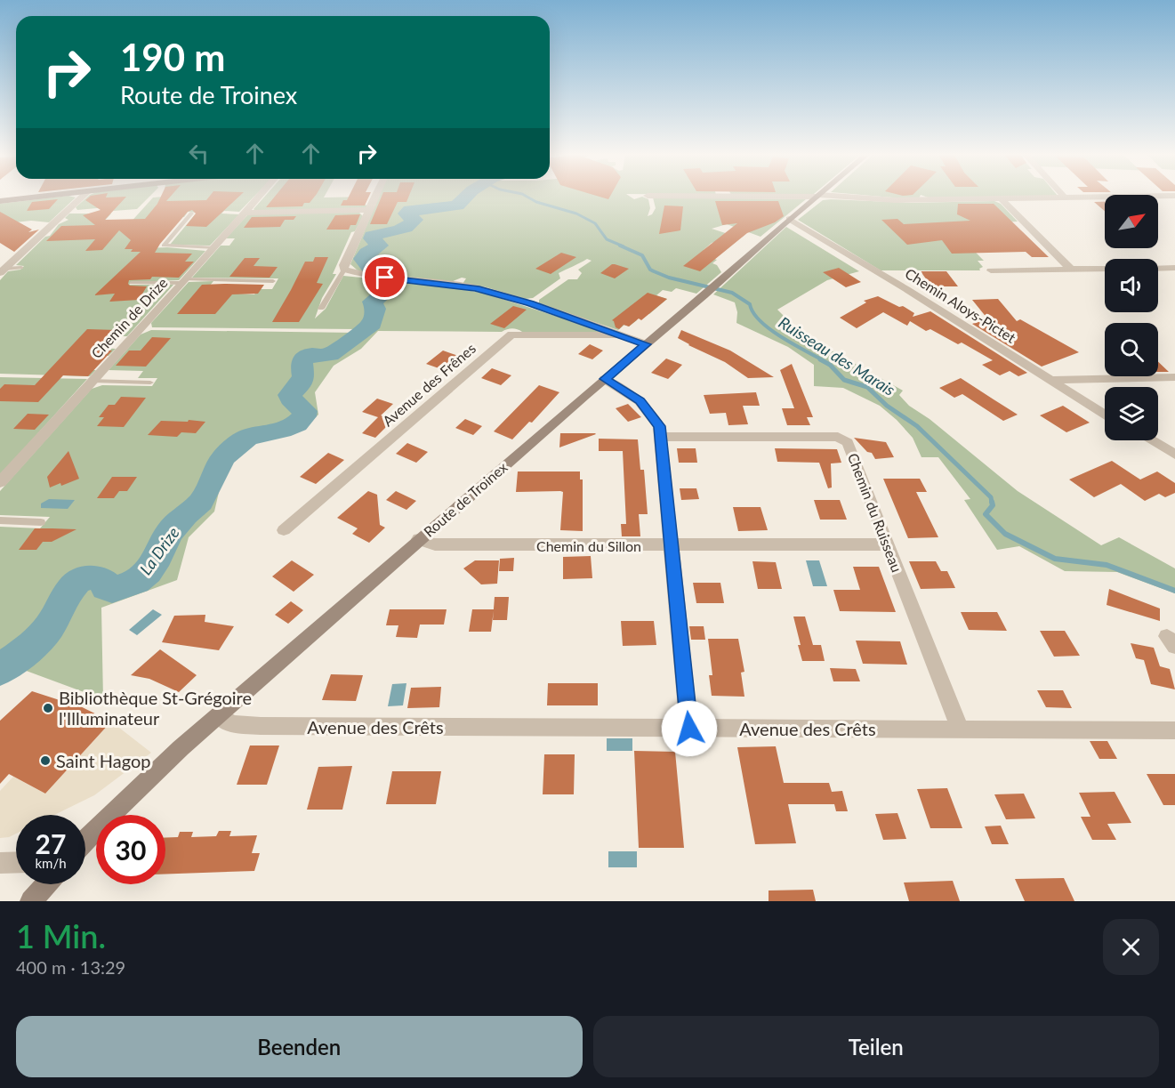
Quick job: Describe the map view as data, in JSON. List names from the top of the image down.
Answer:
{
  "streets": {
    "street": [
      "Chemin Aloys-Pictet",
      "Chemin de Drize",
      "Avenue des Frênes",
      "Route de Troinex",
      "Chemin du Ruisseau",
      "Chemin du Sillon",
      "Avenue des Crêts"
    ]
  },
  "crossings": [
    ["Chemin Aloys-Pictet", "Route de Troinex"],
    ["Route de Troinex", "Chemin du Sillon"],
    ["Route de Troinex", "Avenue des Crêts"],
    ["Chemin du Ruisseau", "Chemin du Sillon"],
    ["Chemin du Ruisseau", "Avenue des Crêts"]
  ],
  "water": ["Ruisseau des Marais", "La Drize"],
  "places": ["Bibliothèque St-Grégoire l'Illuminateur", "Saint Hagop"],
  "north": "top right",
  "page": {
    "turn": ["190 m", "Route de Troinex"],
    "speed": "27 km/h",
    "limit": "30",
    "heading": ["1 Min.", "400 m · 13:29"],
    "buttons": ["Beenden", "Teilen"]
  }
}
